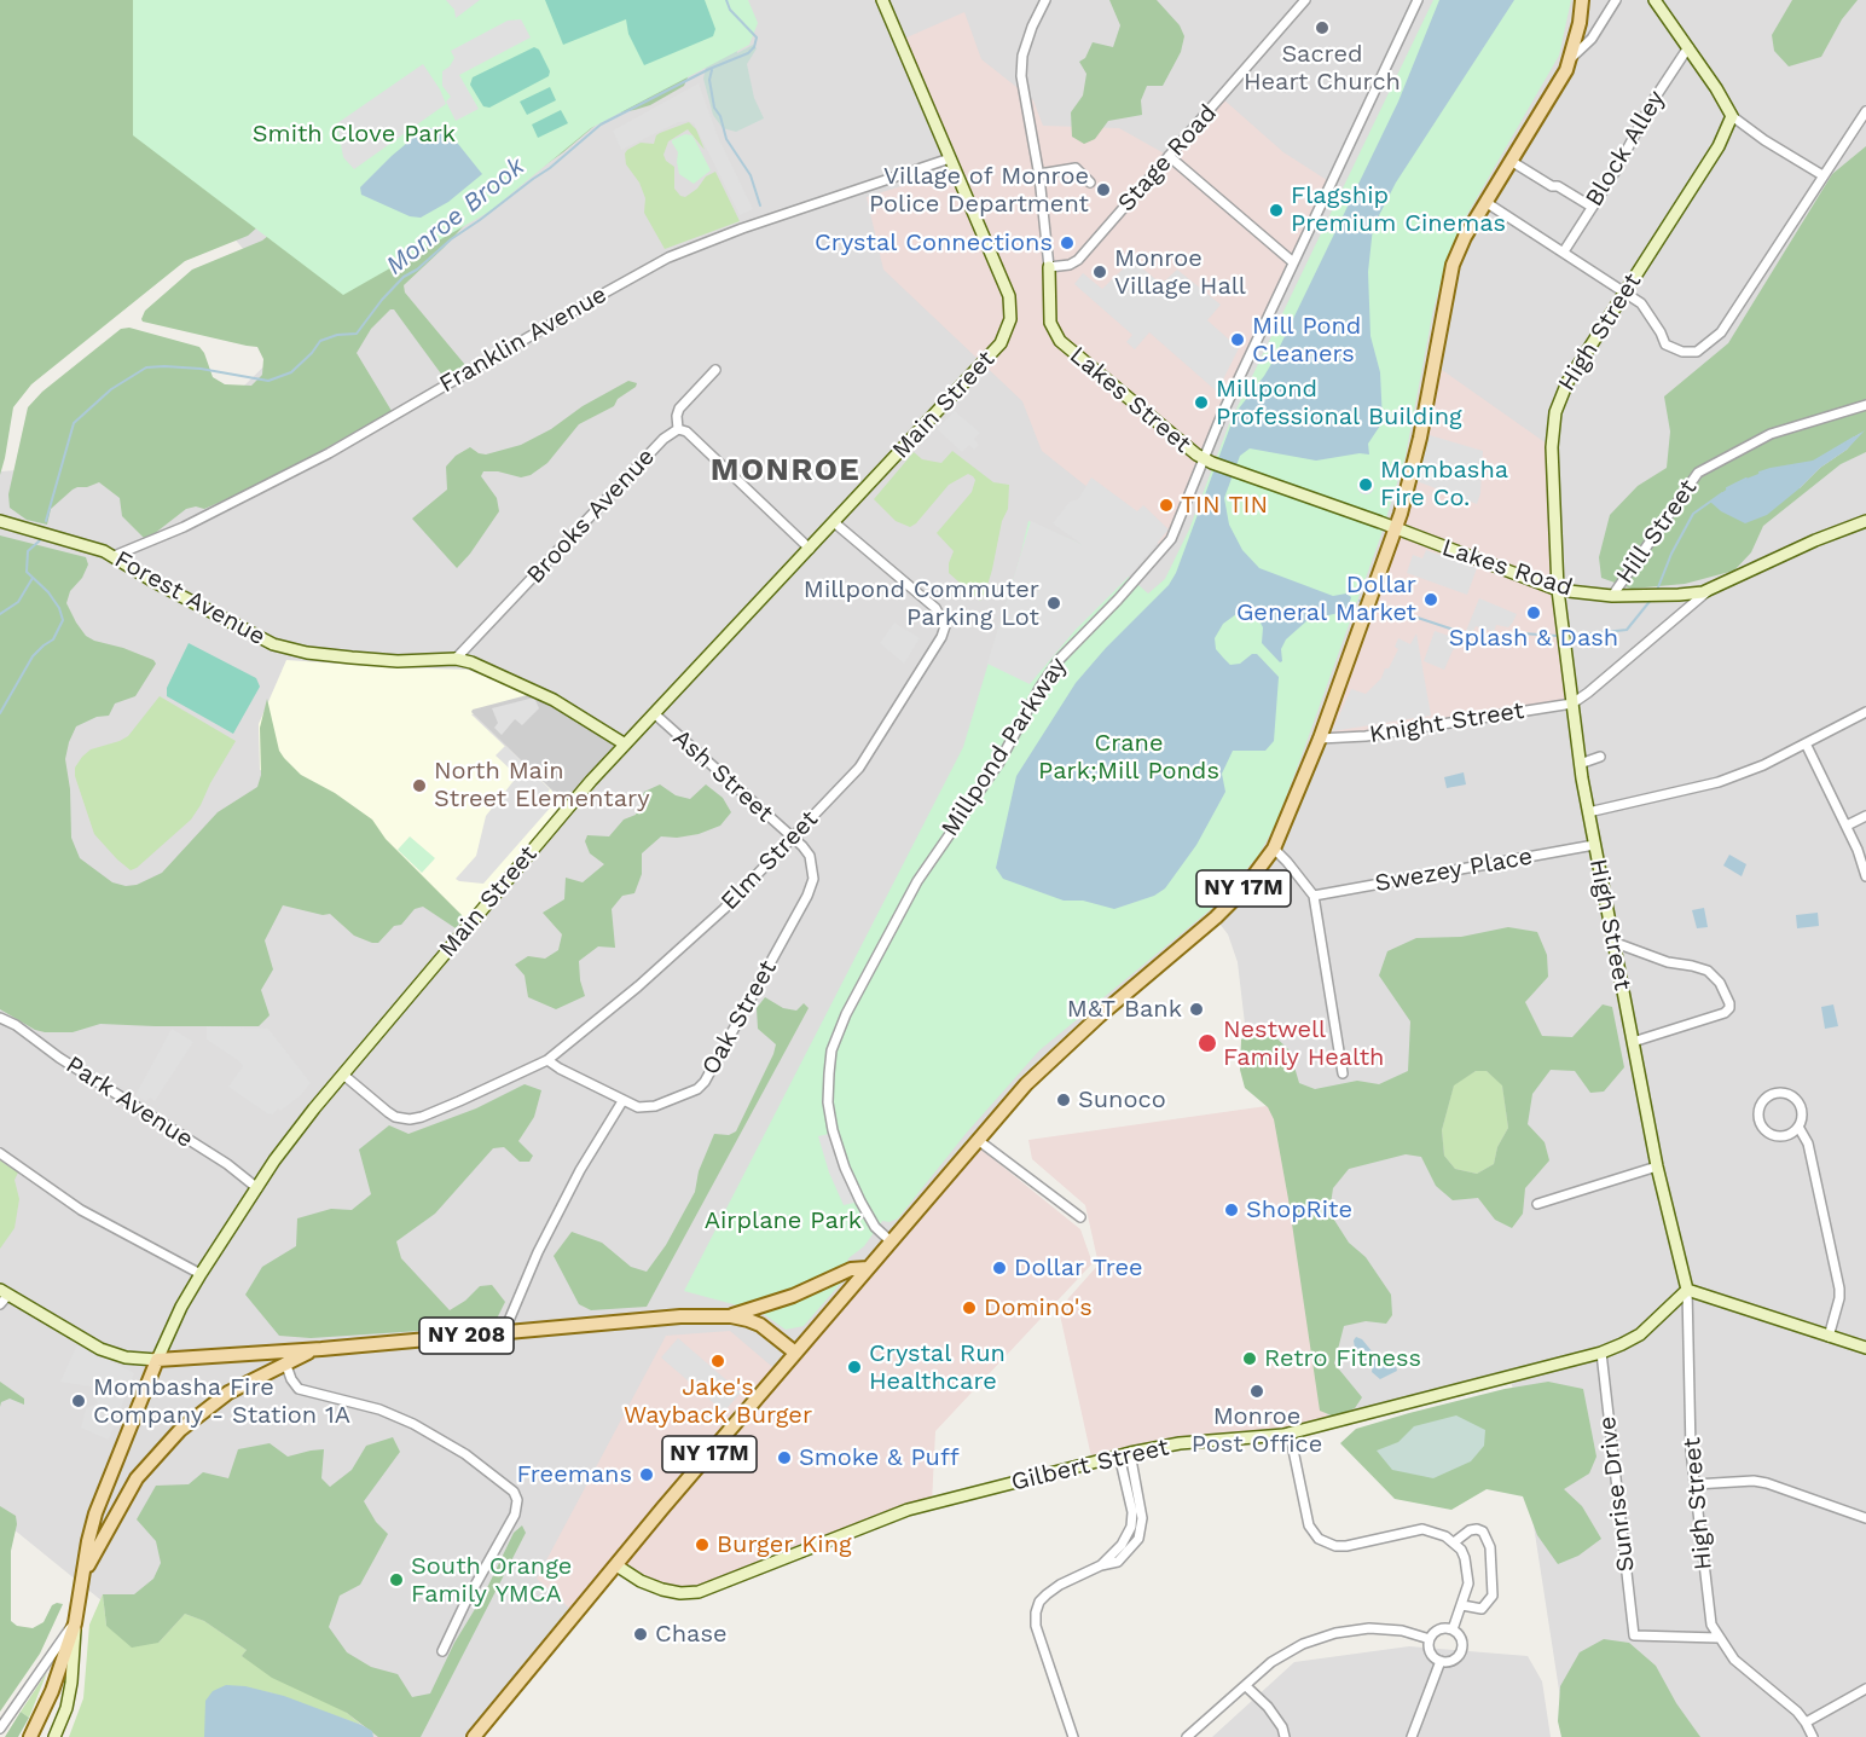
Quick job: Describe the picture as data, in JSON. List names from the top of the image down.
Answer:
{
  "streets": {
    "main road": ["NY 17M", "NY 208"],
    "street": [
      "Block Alley",
      "Stage Road",
      "High Street",
      "Franklin Avenue",
      "Lakes Street",
      "Main Street",
      "Brooks Avenue",
      "Hill Street",
      "Lakes Road",
      "Forest Avenue",
      "Knight Street",
      "Millpond Parkway",
      "Ash Street",
      "Elm Street",
      "Swezey Place",
      "Oak Street",
      "Park Avenue",
      "Gilbert Street",
      "Sunrise Drive"
    ]
  },
  "crossings": [
    ["Stage Road", "Lakes Street"],
    ["High Street", "Lakes Road"],
    ["High Street", "Knight Street"],
    ["High Street", "Swezey Place"],
    ["High Street", "Gilbert Street"],
    ["High Street", "Sunrise Drive"],
    ["Franklin Avenue", "Main Street"],
    ["Franklin Avenue", "Forest Avenue"],
    ["Lakes Street", "Lakes Road"],
    ["Lakes Street", "Millpond Parkway"],
    ["Lakes Street", "NY 17M"],
    ["Main Street", "Forest Avenue"],
    ["Main Street", "Ash Street"],
    ["Main Street", "Elm Street"],
    ["Main Street", "Park Avenue"],
    ["Main Street", "NY 208"],
    ["Brooks Avenue", "Forest Avenue"],
    ["Hill Street", "Lakes Road"],
    ["Lakes Road", "NY 17M"],
    ["Knight Street", "NY 17M"],
    ["Millpond Parkway", "NY 17M"],
    ["Ash Street", "Elm Street"],
    ["Ash Street", "Oak Street"],
    ["Elm Street", "Oak Street"],
    ["NY 17M", "NY 208"],
    ["NY 17M", "Gilbert Street"],
    ["Gilbert Street", "Sunrise Drive"]
  ],
  "districts": ["MONROE"],
  "water": ["Monroe Brook"],
  "parks": ["Smith Clove Park", "Crane Park;Mill Ponds", "Airplane Park"],
  "places": [
    "Sacred Heart Church",
    "Village of Monroe Police Department",
    "Flagship Premium Cinemas",
    "Crystal Connections",
    "Monroe Village Hall",
    "Mill Pond Cleaners",
    "Millpond Professional Building",
    "Mombasha Fire Co.",
    "TIN TIN",
    "Dollar General Market",
    "Millpond Commuter Parking Lot",
    "Splash & Dash",
    "North Main Street Elementary",
    "M&T Bank",
    "Nestwell Family Health",
    "Sunoco",
    "ShopRite",
    "Dollar Tree",
    "Domino's",
    "Retro Fitness",
    "Jake's Wayback Burger",
    "Crystal Run Healthcare",
    "Monroe Post Office",
    "Mombasha Fire Company - Station 1A",
    "Smoke & Puff",
    "Freemans",
    "Burger King",
    "South Orange Family YMCA",
    "Chase"
  ]
}
